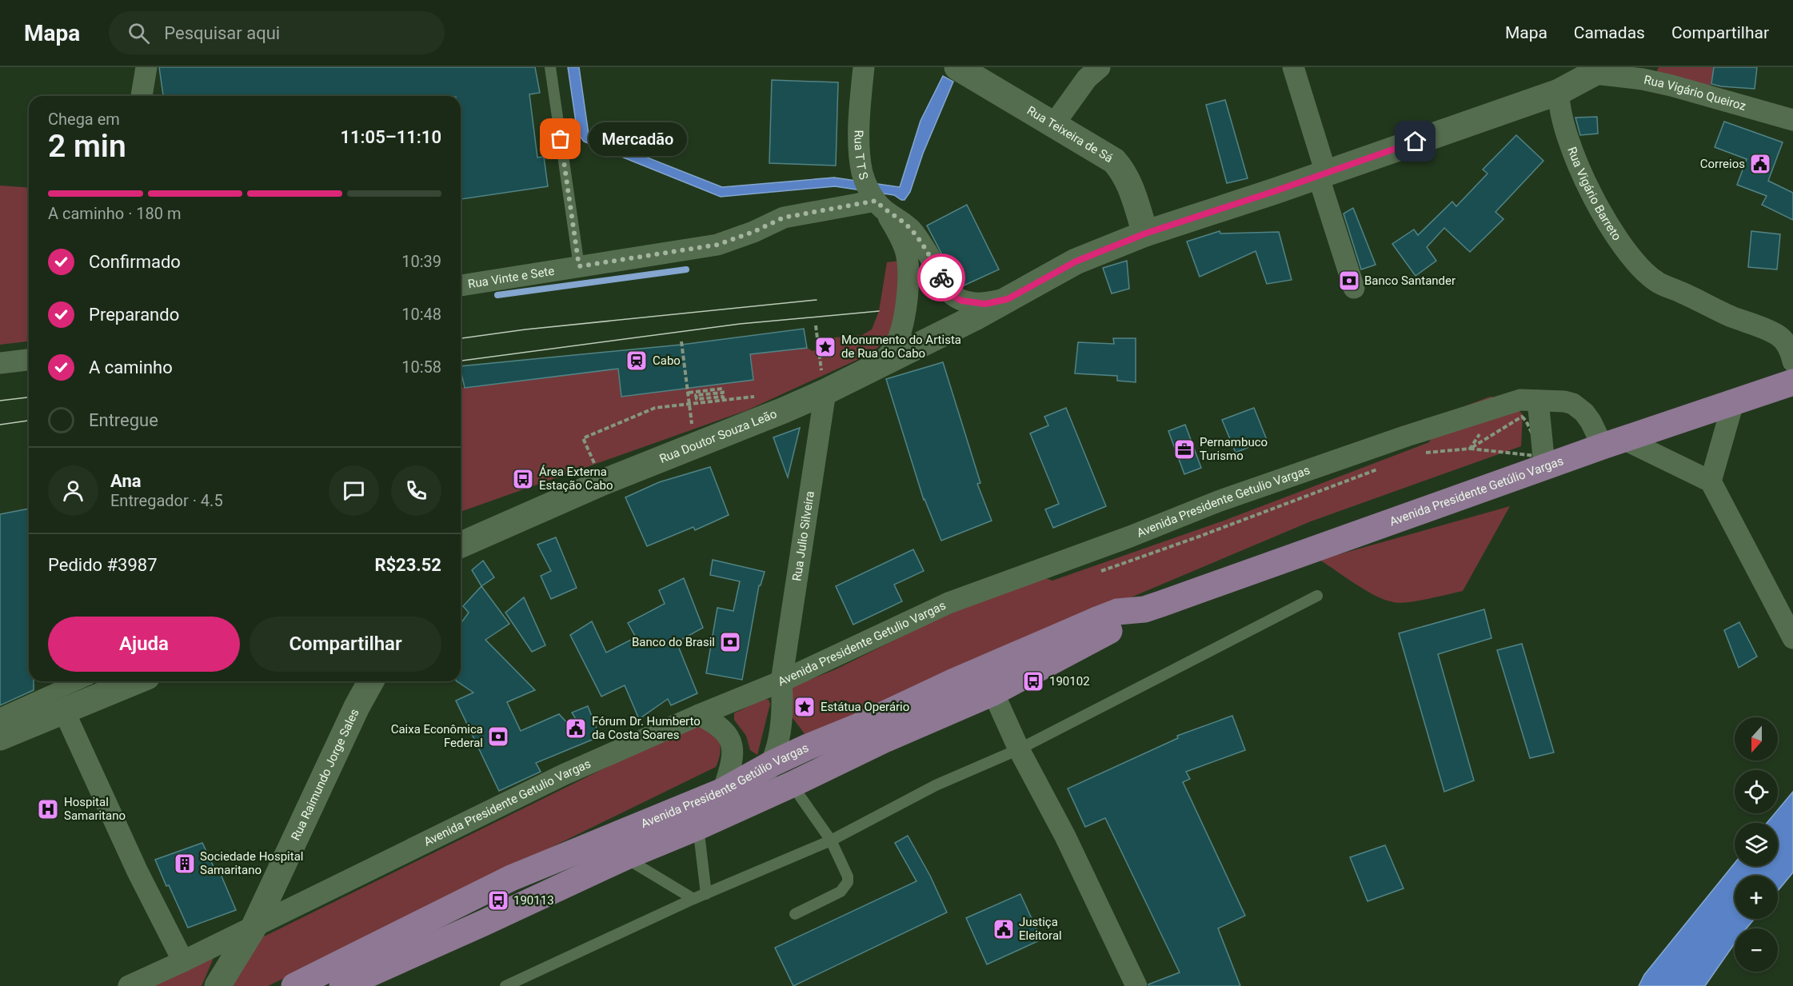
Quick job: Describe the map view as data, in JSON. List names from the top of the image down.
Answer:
{
  "streets": {
    "main road": ["Avenida Presidente Getúlio Vargas"],
    "street": [
      "Rua Vigário Queiroz",
      "Rua Teixeira de Sá",
      "Rua T T S",
      "Rua Vigário Barreto",
      "Rua Vinte e Sete",
      "Rua Doutor Souza Leão",
      "Avenida Presidente Getulio Vargas",
      "Rua Julio Silveira",
      "Rua Raimundo Jorge Sales"
    ]
  },
  "crossings": [
    ["Rua Vigário Queiroz", "Rua Doutor Souza Leão"],
    ["Rua Teixeira de Sá", "Rua Doutor Souza Leão"],
    ["Rua T T S", "Rua Vinte e Sete"],
    ["Rua T T S", "Rua Doutor Souza Leão"],
    ["Rua Vigário Barreto", "Rua Doutor Souza Leão"],
    ["Rua Doutor Souza Leão", "Rua Julio Silveira"],
    ["Avenida Presidente Getúlio Vargas", "Avenida Presidente Getulio Vargas"],
    ["Avenida Presidente Getúlio Vargas", "Rua Julio Silveira"],
    ["Avenida Presidente Getulio Vargas", "Rua Julio Silveira"],
    ["Avenida Presidente Getulio Vargas", "Rua Raimundo Jorge Sales"]
  ],
  "places": {
    "other": ["Mercadão"],
    "public building": ["Correios", "Fórum Dr. Humberto da Costa Soares", "Justiça Eleitoral"],
    "bank": ["Banco Santander", "Banco do Brasil", "Caixa Econômica Federal"],
    "place": ["Monumento do Artista de Rua do Cabo", "Estátua Operário"],
    "station": ["Cabo"],
    "office": ["Pernambuco Turismo"],
    "bus stop": ["Área Externa Estação Cabo", "190102", "190113"],
    "hospital": ["Hospital Samaritano"],
    "building": ["Sociedade Hospital Samaritano"]
  },
  "north": "bottom",
  "page": {
    "header": "Mapa",
    "search": "Pesquisar aqui",
    "nav": ["Mapa", "Camadas", "Compartilhar"],
    "heading": ["2 min", "Chega em", "11:05–11:10"],
    "panel": [
      "Ana",
      "Entregador · 4.5",
      "Pedido #3987",
      "R$23.52"
    ],
    "bubble": "Mercadão",
    "bar": "A caminho · 180 m",
    "list": [
      ["Confirmado", "10:39"],
      ["Preparando", "10:48"],
      ["A caminho", "10:58"],
      "Entregue"
    ],
    "buttons": ["Ajuda", "Compartilhar"],
    "map_buttons": ["+", "−"]
  }
}
